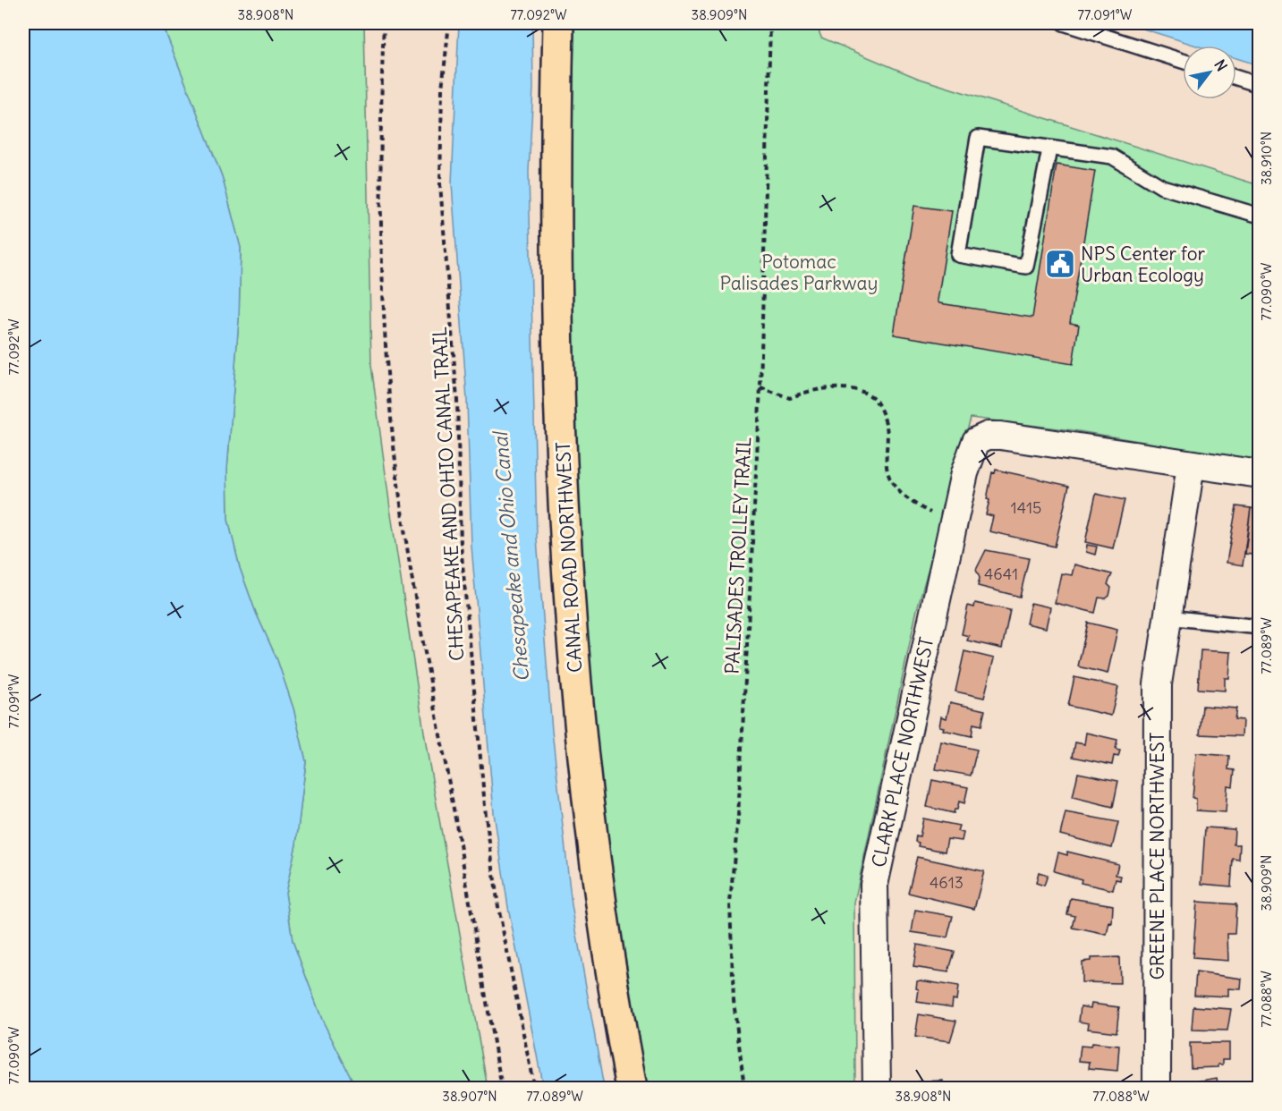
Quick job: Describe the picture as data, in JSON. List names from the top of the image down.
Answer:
{
  "streets": {
    "highway": ["CANAL ROAD NORTHWEST"],
    "street": ["CLARK PLACE NORTHWEST", "GREENE PLACE NORTHWEST"],
    "path": ["CHESAPEAKE AND OHIO CANAL TRAIL", "PALISADES TROLLEY TRAIL"]
  },
  "crossings": [
    ["CLARK PLACE NORTHWEST", "GREENE PLACE NORTHWEST"]
  ],
  "water": ["Chesapeake and Ohio Canal"],
  "parks": ["Potomac Palisades Parkway"],
  "places": {
    "public building": ["NPS Center for Urban Ecology"]
  },
  "house_numbers": ["1415", "4641", "4613"],
  "north": "top right",
  "coordinates": [
    "38.908°N",
    "77.092°W",
    "38.909°N",
    "77.091°W",
    "38.910°N",
    "77.090°W",
    "77.089°W",
    "77.088°W",
    "38.907°N"
  ]
}
